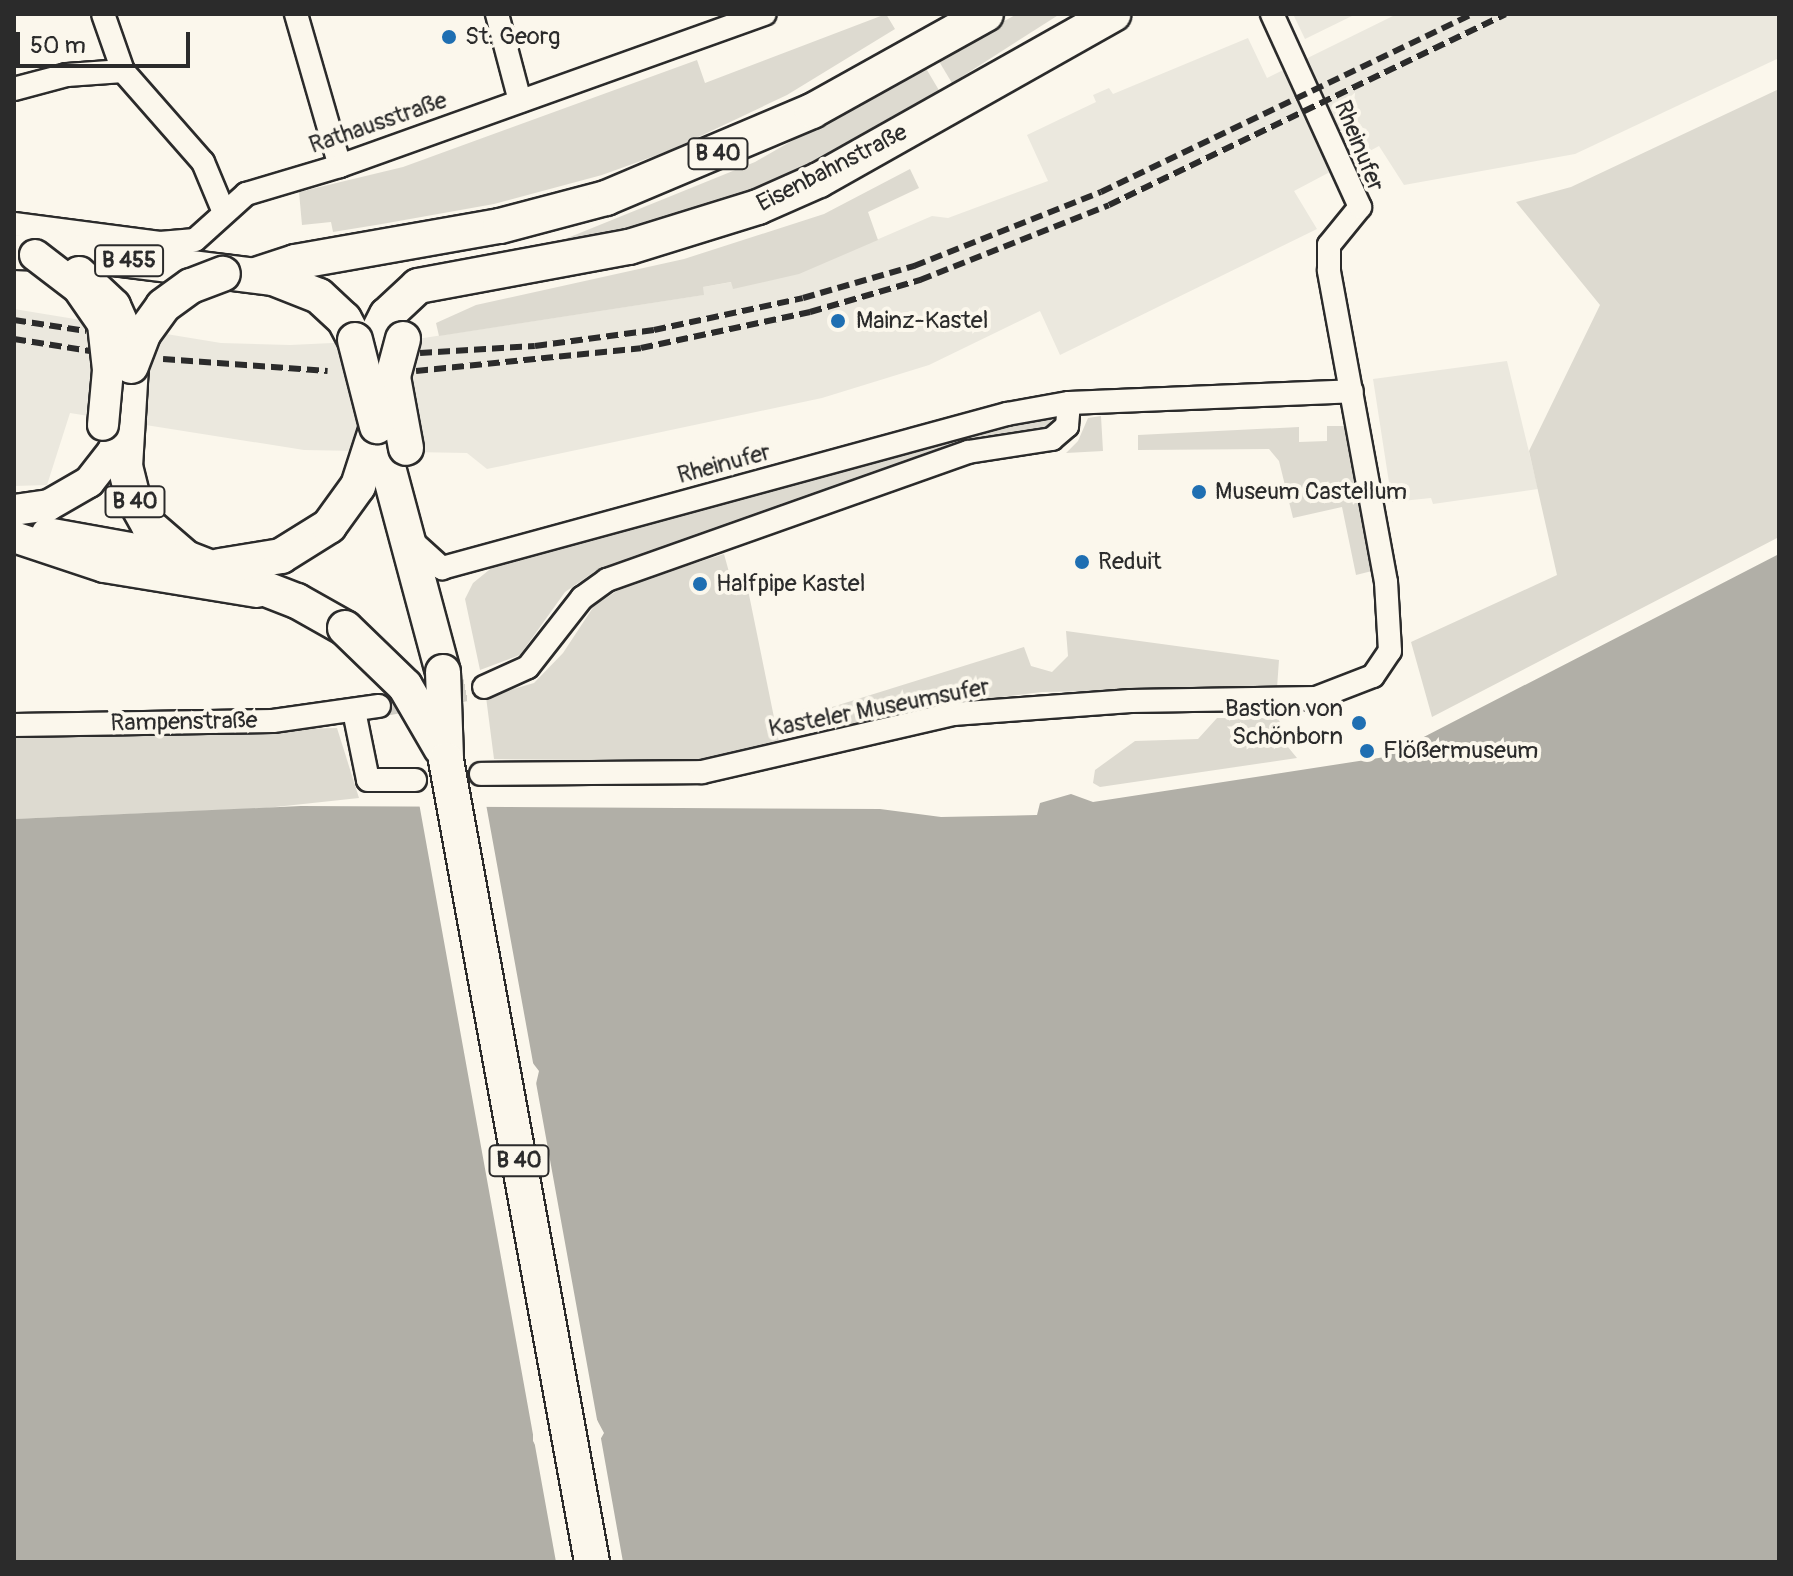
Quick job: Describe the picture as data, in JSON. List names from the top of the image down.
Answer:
{
  "streets": {
    "main road": ["B 40", "Eisenbahnstraße", "B 455"],
    "street": [
      "Rathausstraße",
      "Rheinufer",
      "Kasteler Museumsufer",
      "Rampenstraße"
    ]
  },
  "crossings": [
    ["Rheinufer", "B 40"],
    ["Rheinufer", "Kasteler Museumsufer"],
    ["B 40", "Eisenbahnstraße"],
    ["B 40", "B 455"],
    ["Eisenbahnstraße", "B 455"]
  ],
  "places": [
    "St. Georg",
    "Mainz-Kastel",
    "Museum Castellum",
    "Reduit",
    "Halfpipe Kastel",
    "Bastion von Schönborn",
    "Flößermuseum"
  ],
  "scale_bar": "50 m"
}
